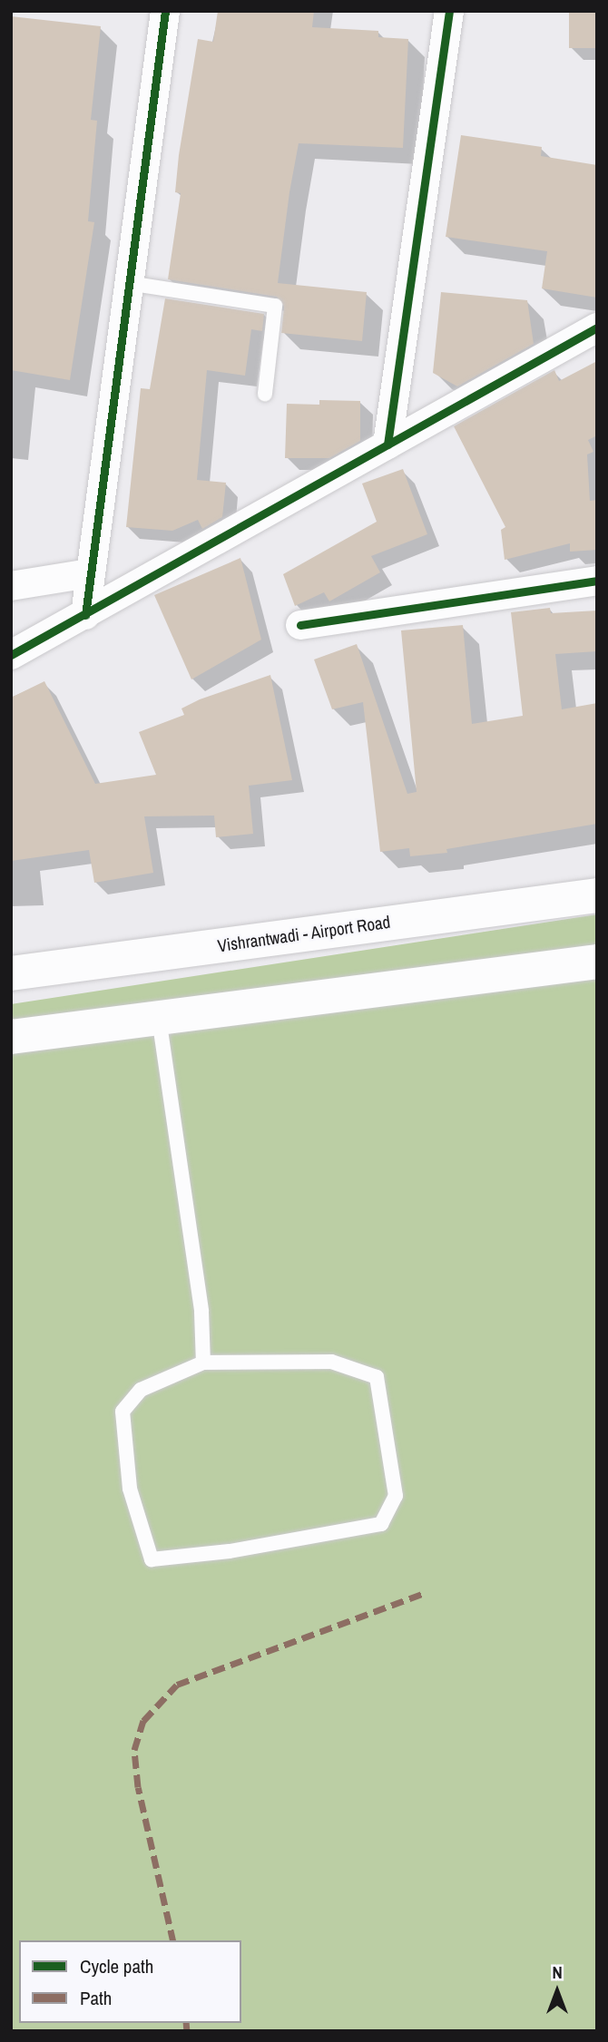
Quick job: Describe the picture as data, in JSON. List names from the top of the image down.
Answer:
{
  "streets": {
    "main road": ["Vishrantwadi - Airport Road"]
  },
  "legend": ["Cycle path", "Path"],
  "north": "top"
}
